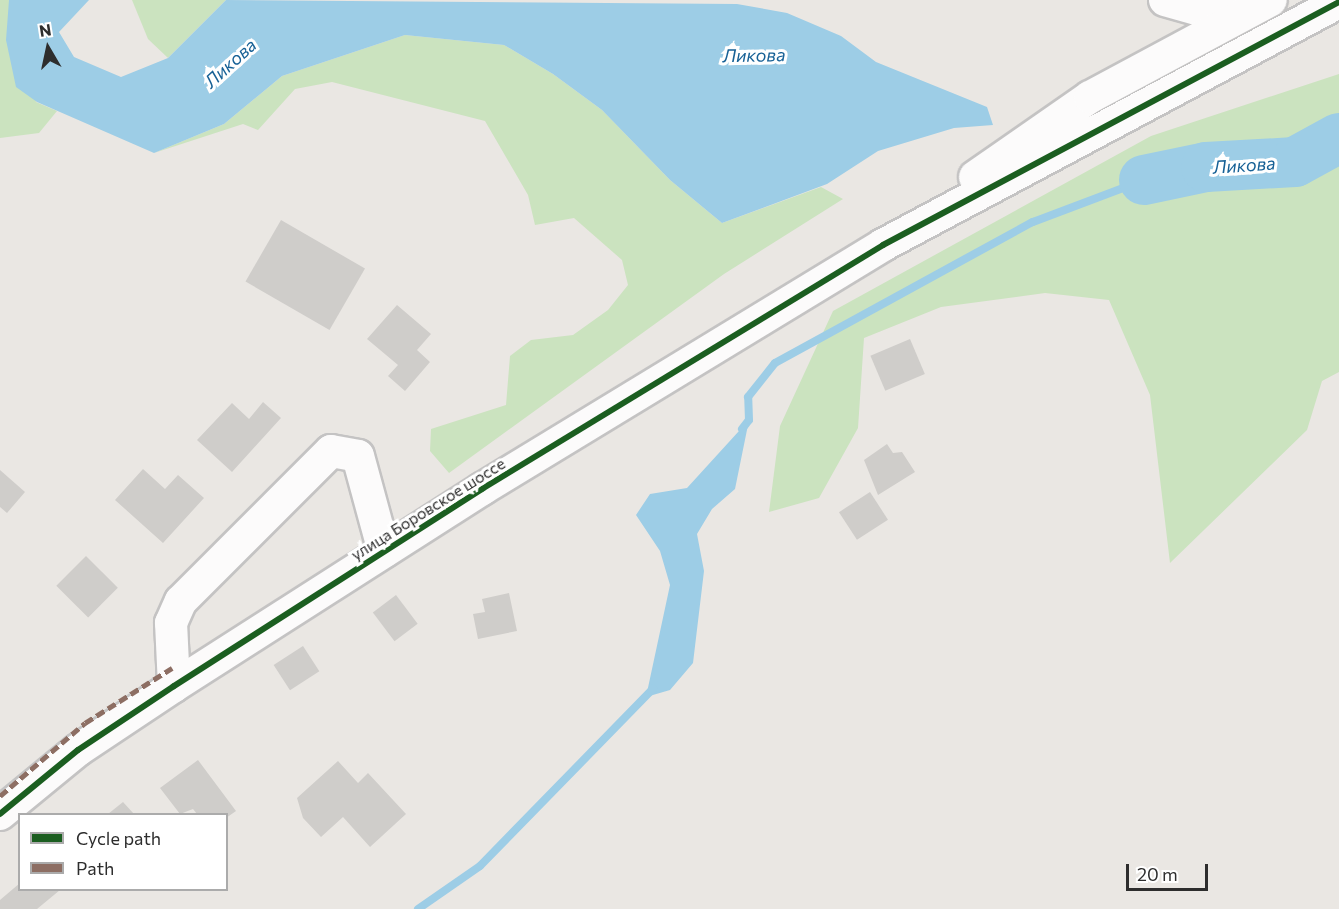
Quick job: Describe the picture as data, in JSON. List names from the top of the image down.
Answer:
{
  "streets": {
    "street": ["улица Боровское шоссе"]
  },
  "water": ["Ликова"],
  "legend": ["Cycle path", "Path"],
  "scale_bar": "20 m",
  "north": "top"
}
